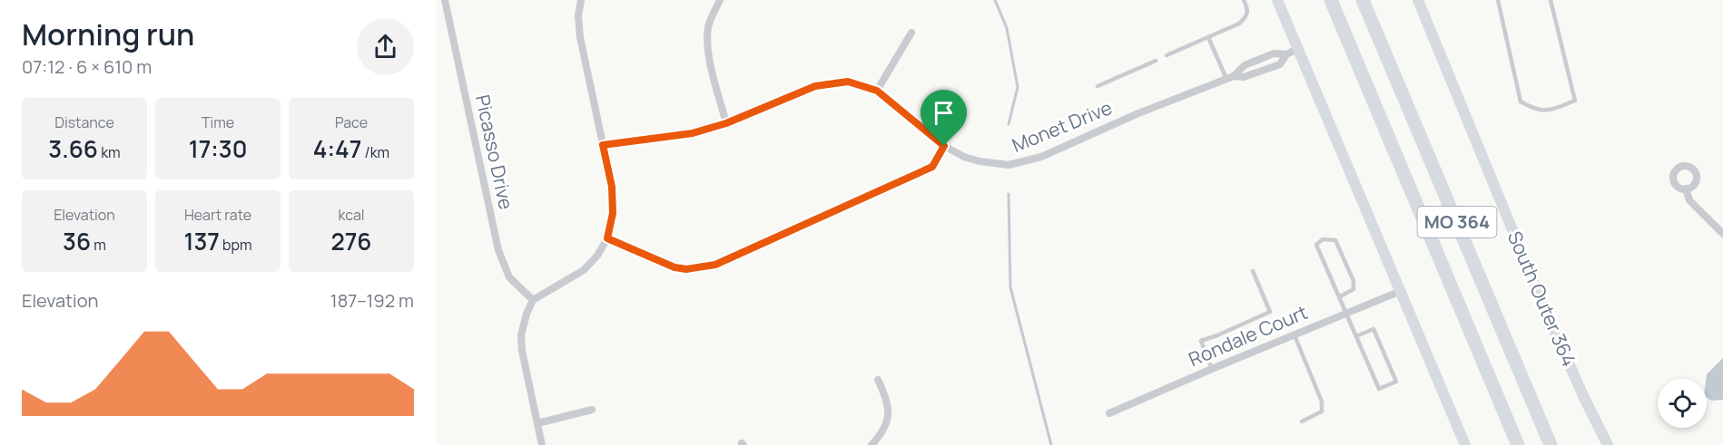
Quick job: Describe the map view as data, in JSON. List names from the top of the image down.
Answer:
{
  "streets": {
    "highway": ["MO 364"],
    "main road": ["South Outer 364"],
    "street": ["Monet Drive", "Picasso Drive", "Rondale Court"]
  },
  "page": {
    "heading": ["Morning run", "07:12 · 6 × 610 m"],
    "stats": [
      ["Distance", "3.66 km"],
      ["Time", "17:30"],
      ["Pace", "4:47 /km"],
      ["Elevation", "36 m"],
      ["Heart rate", "137 bpm"],
      ["kcal", "276"]
    ],
    "chart": ["Elevation", "187–192 m"]
  }
}
